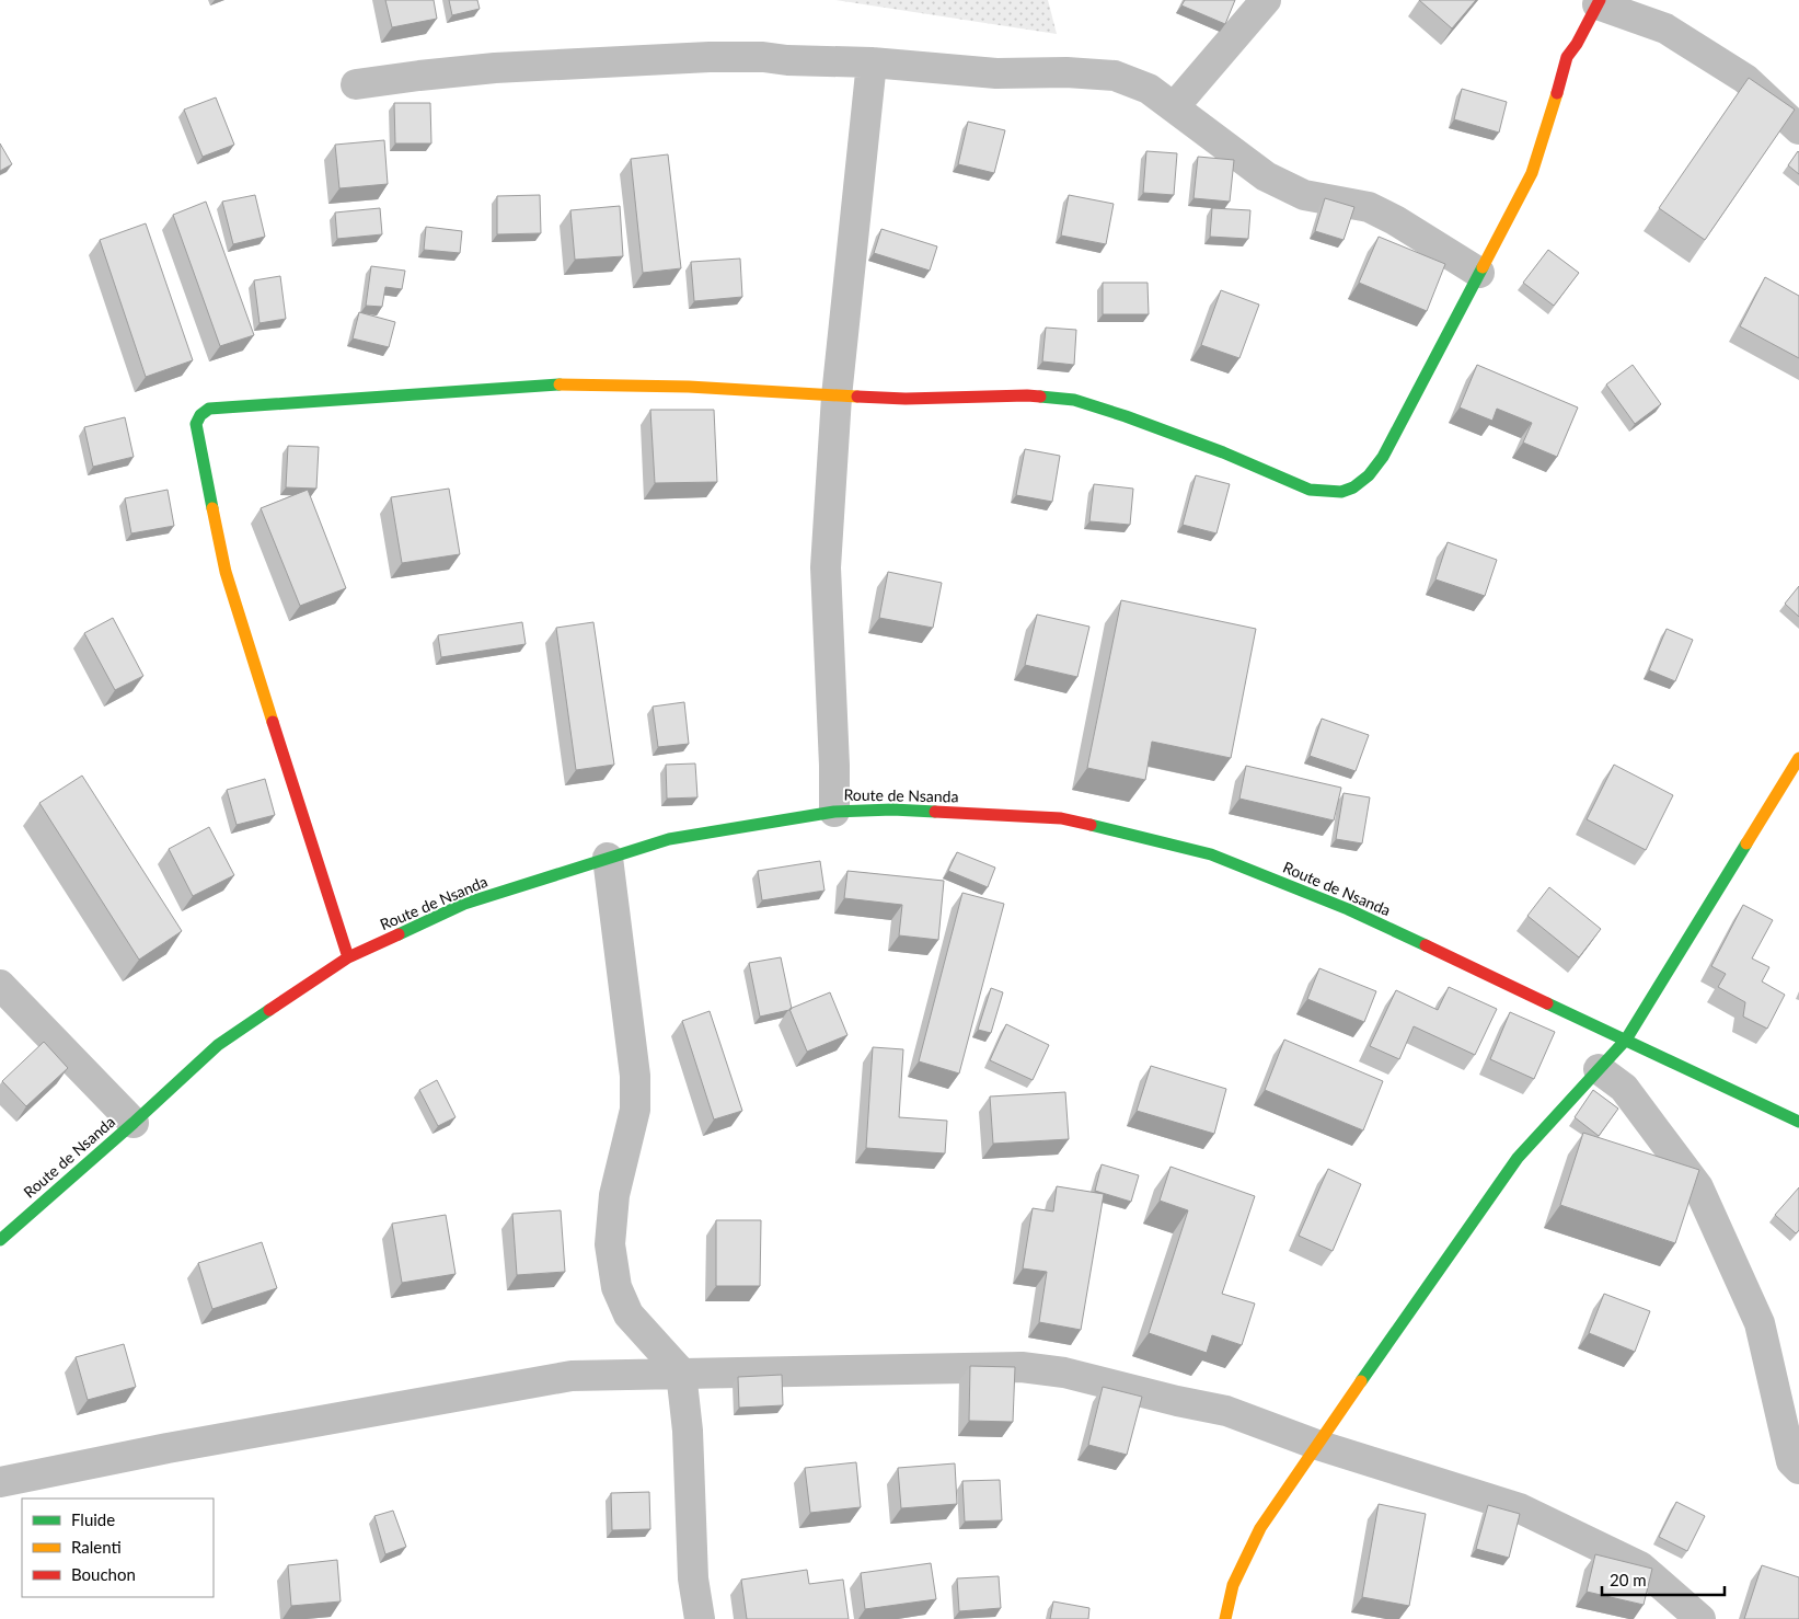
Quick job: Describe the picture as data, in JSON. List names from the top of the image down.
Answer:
{
  "streets": {
    "street": ["Route de Nsanda"]
  },
  "legend": ["Fluide", "Ralenti", "Bouchon"],
  "scale_bar": "20 m"
}
